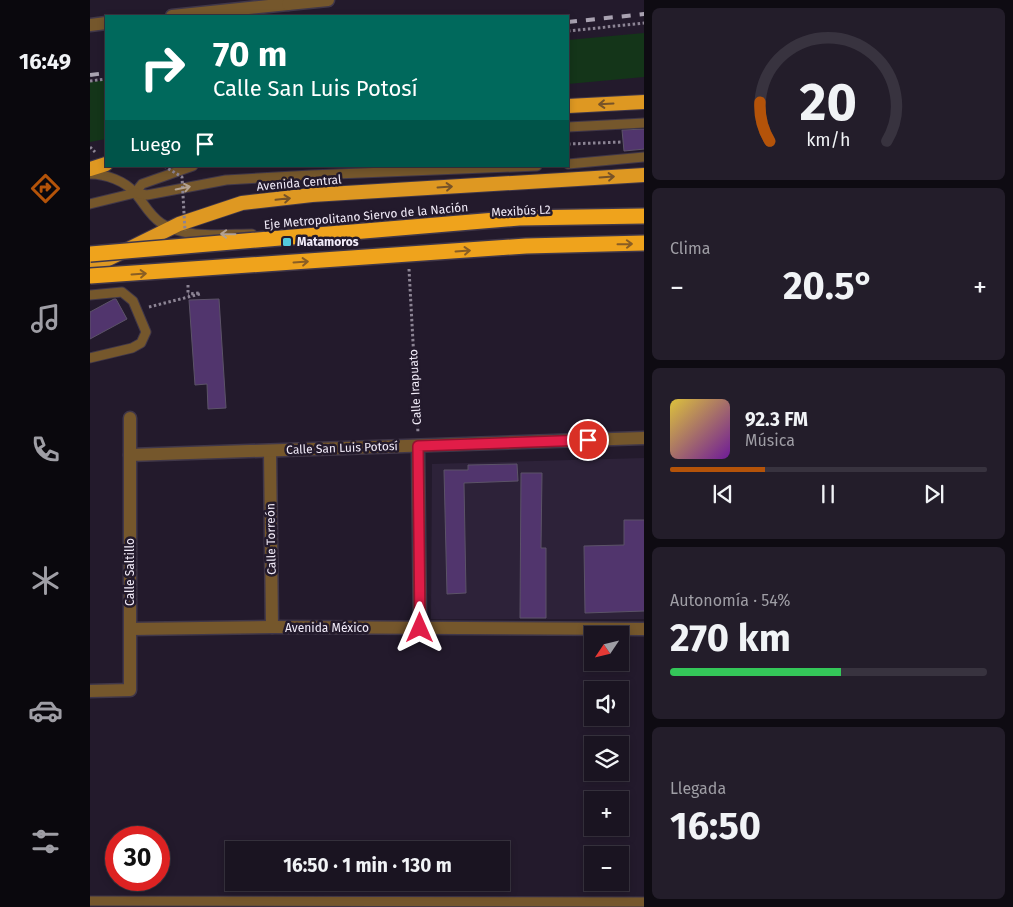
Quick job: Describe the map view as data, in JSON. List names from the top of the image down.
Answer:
{
  "streets": {
    "highway": ["Avenida Central", "Eje Metropolitano Siervo de la Nación"],
    "street": [
      "Calle San Luis Potosí",
      "Calle Torreón",
      "Calle Saltillo",
      "Avenida México"
    ],
    "lane": ["Mexibús L2"],
    "path": ["Calle Irapuato"]
  },
  "crossings": [
    ["Avenida Central", "Mexibús L2"],
    ["Mexibús L2", "Eje Metropolitano Siervo de la Nación"],
    ["Calle Irapuato", "Calle San Luis Potosí"],
    ["Calle San Luis Potosí", "Calle Torreón"],
    ["Calle San Luis Potosí", "Calle Saltillo"],
    ["Calle Torreón", "Avenida México"],
    ["Calle Saltillo", "Avenida México"]
  ],
  "places": {
    "transit": ["Matamoros"]
  },
  "north": "bottom left",
  "page": {
    "tabs": "16:49",
    "turn": ["70 m", "Calle San Luis Potosí"],
    "then": "Luego",
    "tile": [
      "Clima",
      ["Autonomía · 54%", "270 km"],
      ["Llegada", "16:50"]
    ],
    "heat": ["−", "20.5°", "+"],
    "song": ["92.3 FM", "Música"],
    "map_buttons": ["+", "−"],
    "limit": "30",
    "trip": "16:50 · 1 min · 130 m",
    "gauge": ["20", "km/h"]
  }
}
